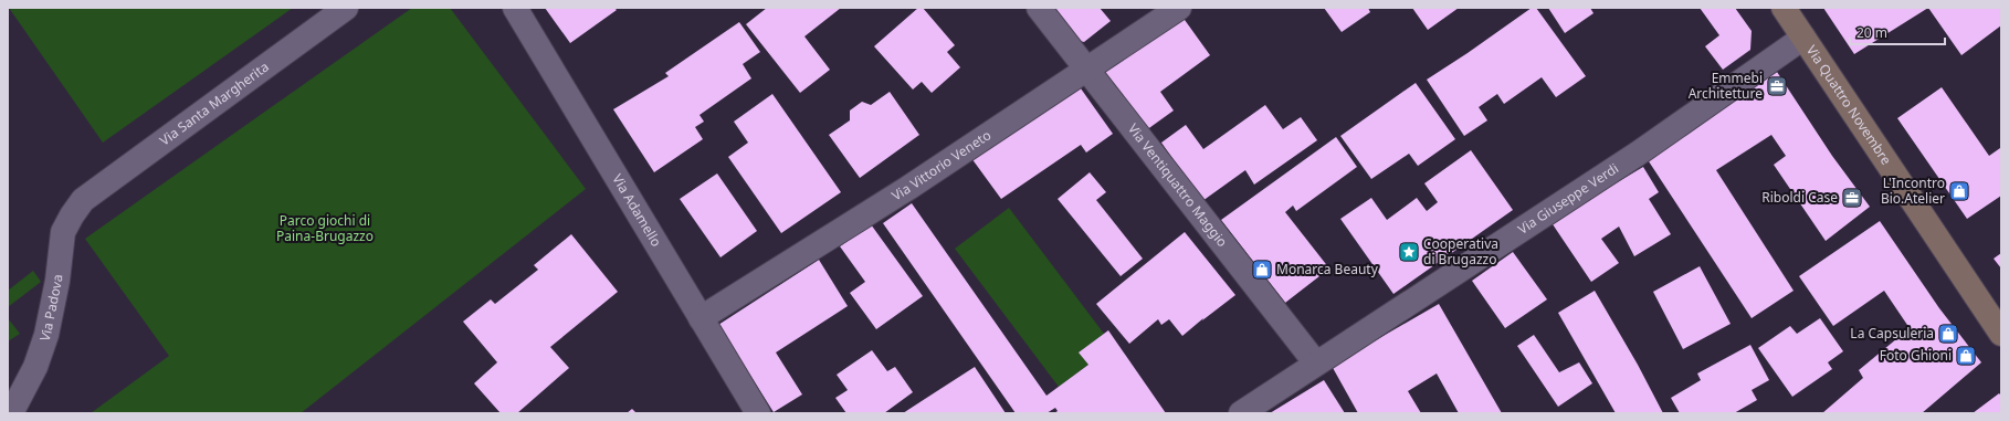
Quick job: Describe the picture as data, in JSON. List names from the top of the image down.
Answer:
{
  "streets": {
    "main road": ["Via Quattro Novembre"],
    "street": [
      "Via Santa Margherita",
      "Via Vittorio Veneto",
      "Via Ventiquattro Maggio",
      "Via Giuseppe Verdi",
      "Via Adamello",
      "Via Padova"
    ]
  },
  "crossings": [
    ["Via Santa Margherita", "Via Padova"],
    ["Via Quattro Novembre", "Via Giuseppe Verdi"],
    ["Via Vittorio Veneto", "Via Ventiquattro Maggio"],
    ["Via Vittorio Veneto", "Via Adamello"],
    ["Via Ventiquattro Maggio", "Via Giuseppe Verdi"]
  ],
  "parks": ["Parco giochi di Paina-Brugazzo"],
  "places": {
    "office": ["Emmebi Architetture", "Riboldi Case"],
    "shop": [
      "L'Incontro Bio.Atelier",
      "Monarca Beauty",
      "La Capsuleria",
      "Foto Ghioni"
    ],
    "place": ["Cooperativa di Brugazzo"]
  },
  "scale_bar": "20 m"
}
